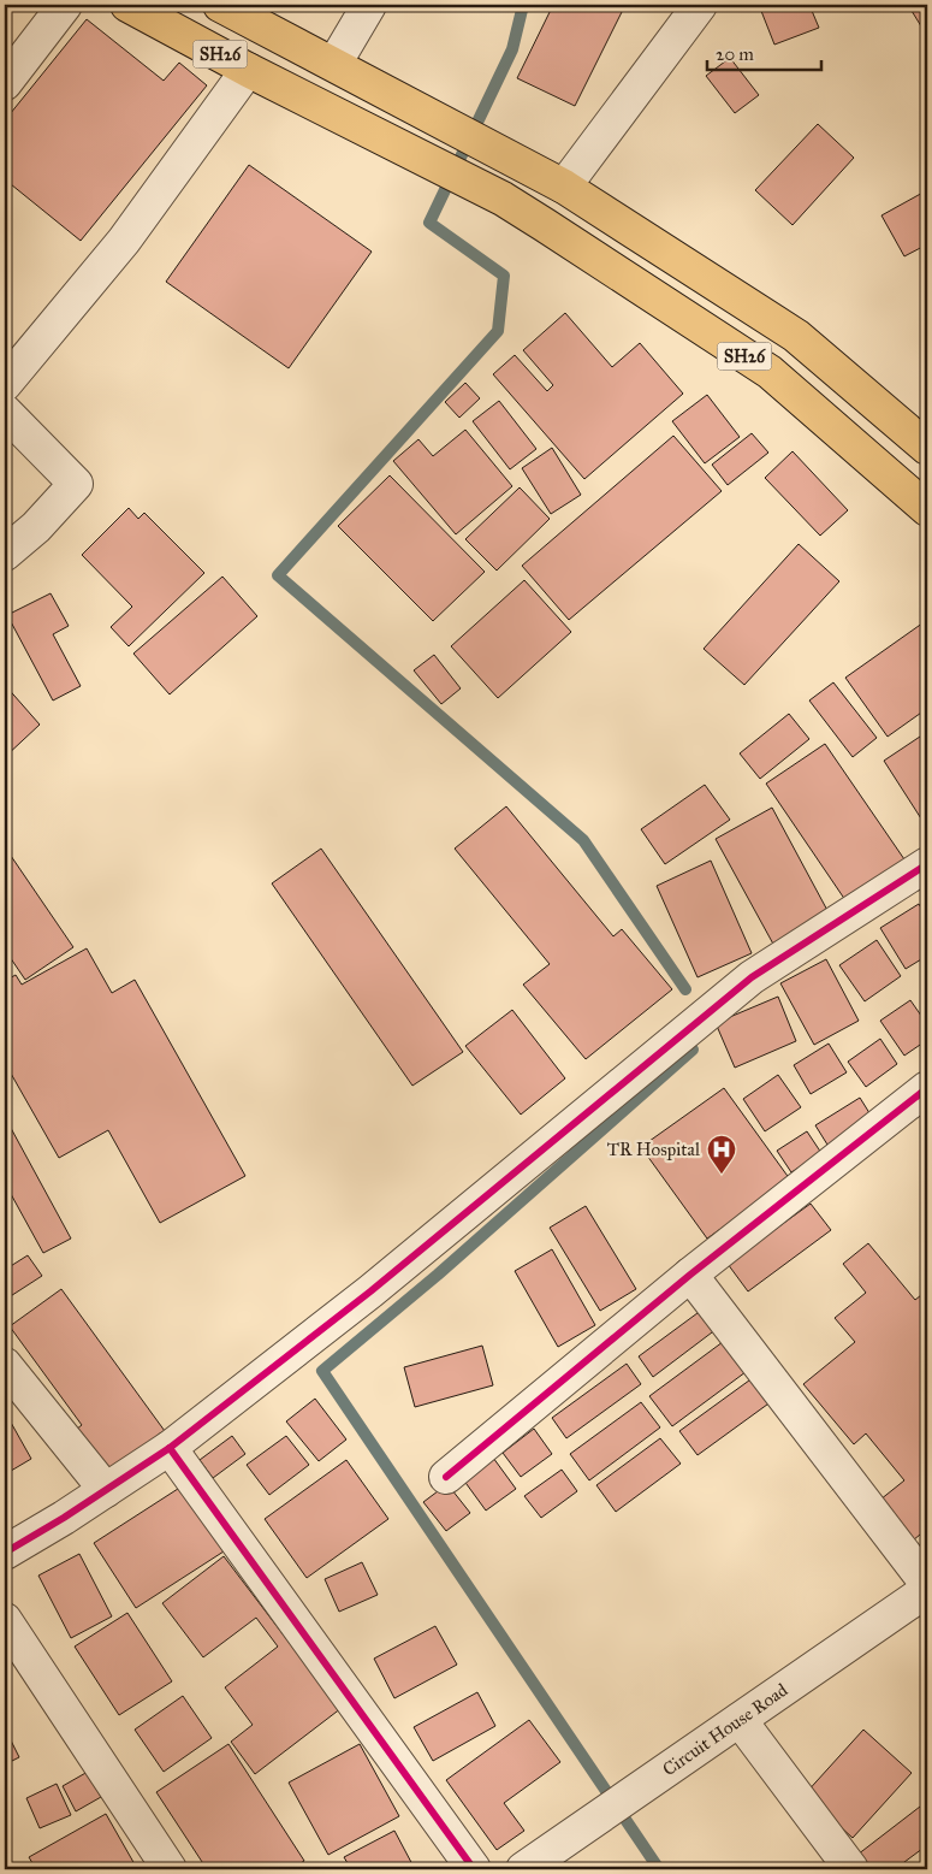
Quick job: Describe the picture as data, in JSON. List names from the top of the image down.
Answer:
{
  "streets": {
    "main road": ["SH26"],
    "street": ["Circuit House Road"]
  },
  "places": {
    "hospital": ["TR Hospital"]
  },
  "scale_bar": "20 m"
}
